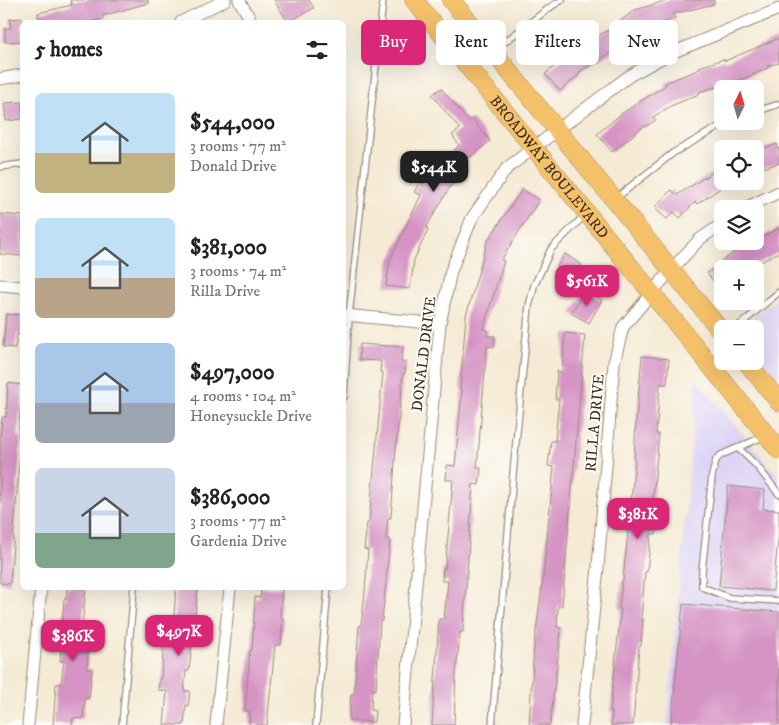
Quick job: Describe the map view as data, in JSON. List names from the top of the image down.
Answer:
{
  "streets": {
    "main road": ["BROADWAY BOULEVARD"],
    "street": ["DONALD DRIVE", "RILLA DRIVE"]
  },
  "crossings": [
    ["BROADWAY BOULEVARD", "DONALD DRIVE"],
    ["BROADWAY BOULEVARD", "RILLA DRIVE"]
  ],
  "north": "top",
  "page": {
    "chip": [
      "Buy",
      "Rent",
      "Filters",
      "New"
    ],
    "heading": "5 homes",
    "map_buttons": ["+", "−"],
    "list": [
      {
        "name": "$544,000",
        "note": "3 rooms · 77 m² · Donald Drive"
      },
      {
        "name": "$381,000",
        "note": "3 rooms · 74 m² · Rilla Drive"
      },
      {
        "name": "$497,000",
        "note": "4 rooms · 104 m² · Honeysuckle Drive"
      },
      {
        "name": "$386,000",
        "note": "3 rooms · 77 m² · Gardenia Drive"
      }
    ],
    "price": [
      "$544K",
      "$561K",
      "$381K",
      "$497K",
      "$386K"
    ]
  }
}
